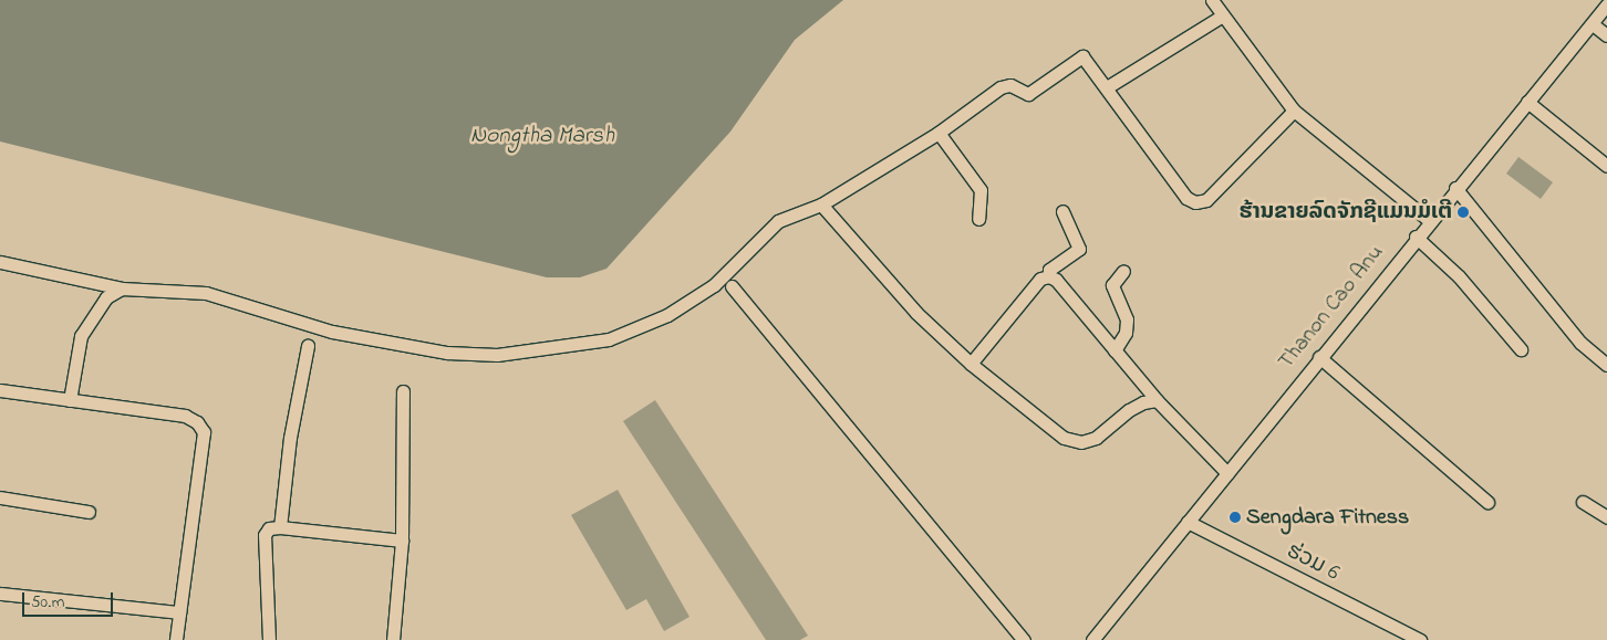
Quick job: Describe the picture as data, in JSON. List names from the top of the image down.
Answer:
{
  "streets": {
    "street": ["Thanon Cao Anu", "ຮ່ວມ 6"]
  },
  "crossings": [
    ["Thanon Cao Anu", "ຮ່ວມ 6"]
  ],
  "water": ["Nongtha Marsh"],
  "places": ["ຮ້ານຂາຍລົດຈັກຊີແມນມໍເຕີ", "Sengdara Fitness"],
  "scale_bar": "50 m"
}
